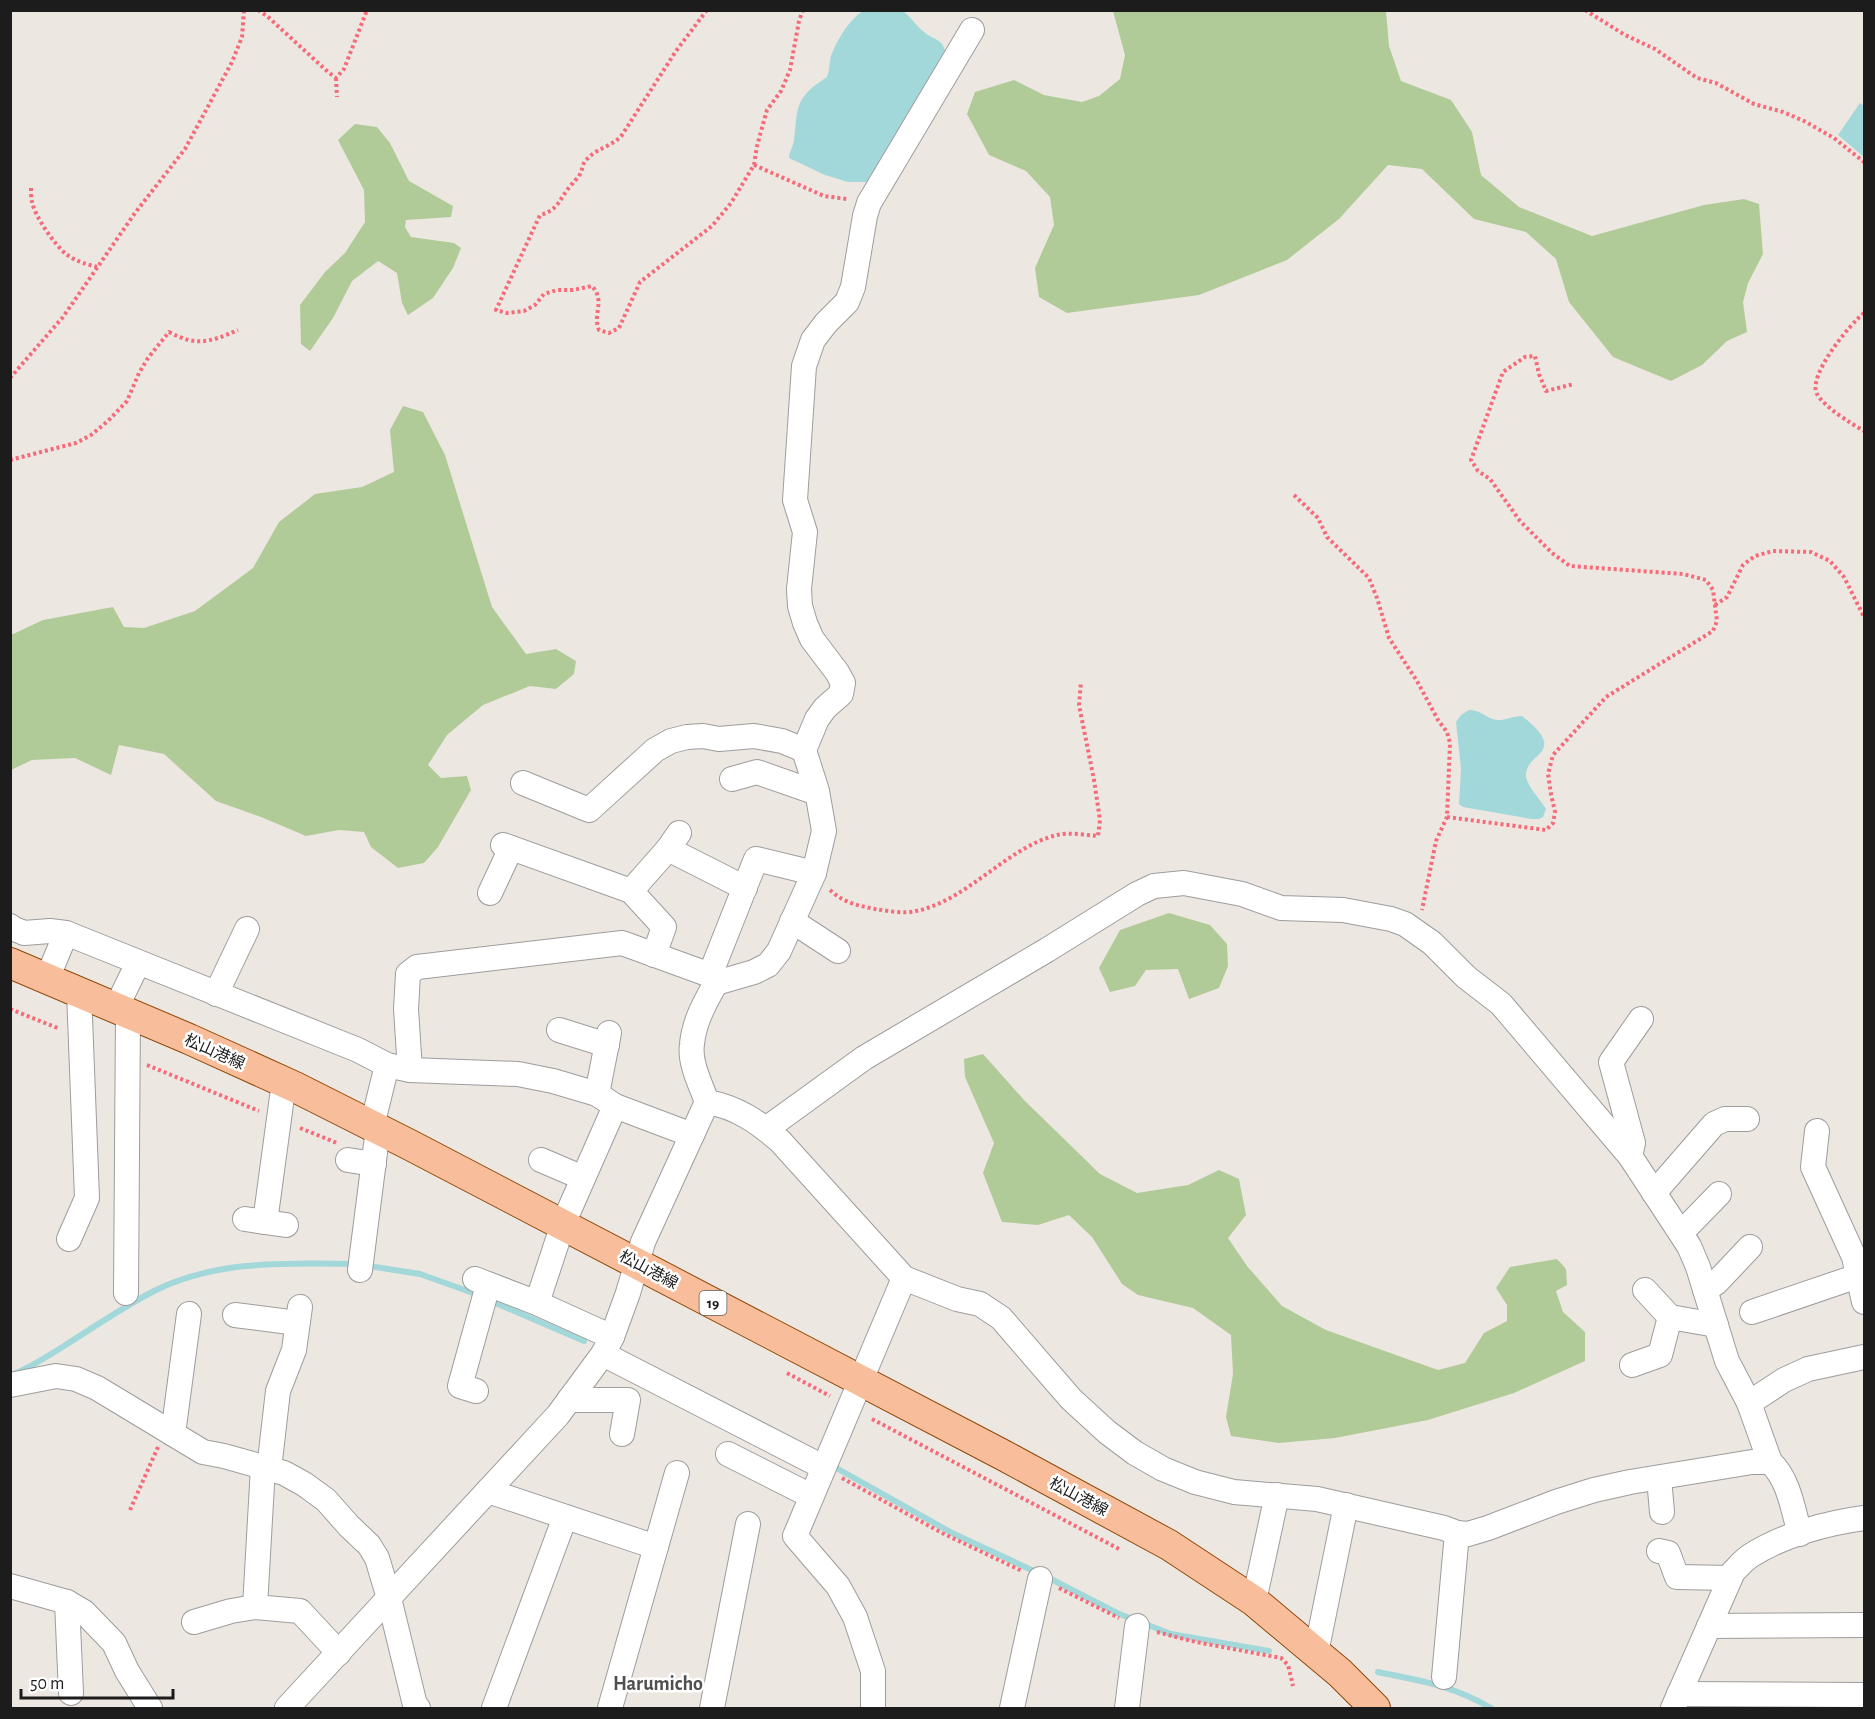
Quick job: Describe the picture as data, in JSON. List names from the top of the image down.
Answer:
{
  "streets": {
    "main road": ["松山港線", "19"]
  },
  "districts": ["Harumicho"],
  "scale_bar": "50 m"
}
